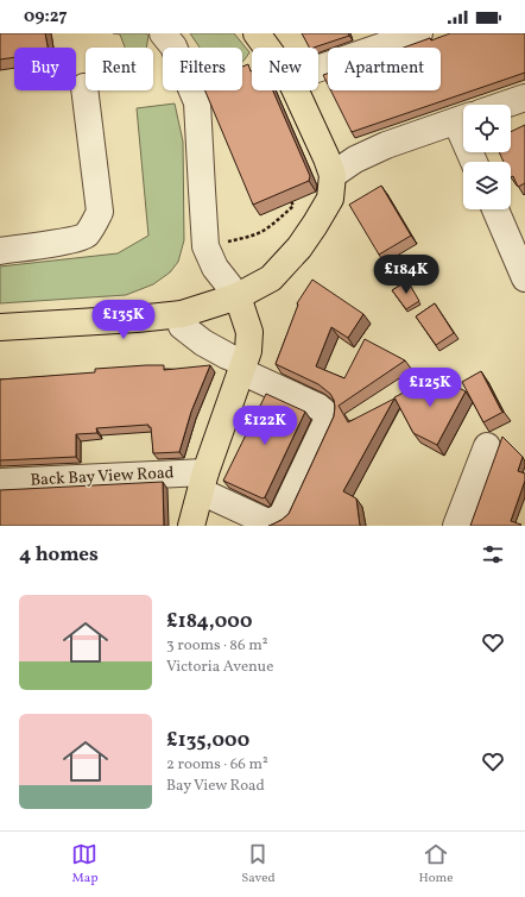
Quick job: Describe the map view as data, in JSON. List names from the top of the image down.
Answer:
{
  "streets": {
    "street": ["Back Bay View Road"]
  },
  "page": {
    "status": "09:27",
    "chip": [
      "Buy",
      "Rent",
      "Filters",
      "New",
      "Apartment"
    ],
    "price": [
      "£184K",
      "£135K",
      "£125K",
      "£122K"
    ],
    "heading": "4 homes",
    "list": [
      {
        "name": "£184,000",
        "note": "3 rooms · 86 m² · Victoria Avenue"
      },
      {
        "name": "£135,000",
        "note": "2 rooms · 66 m² · Bay View Road"
      }
    ],
    "tabs": ["Map", "Saved", "Home"]
  }
}
